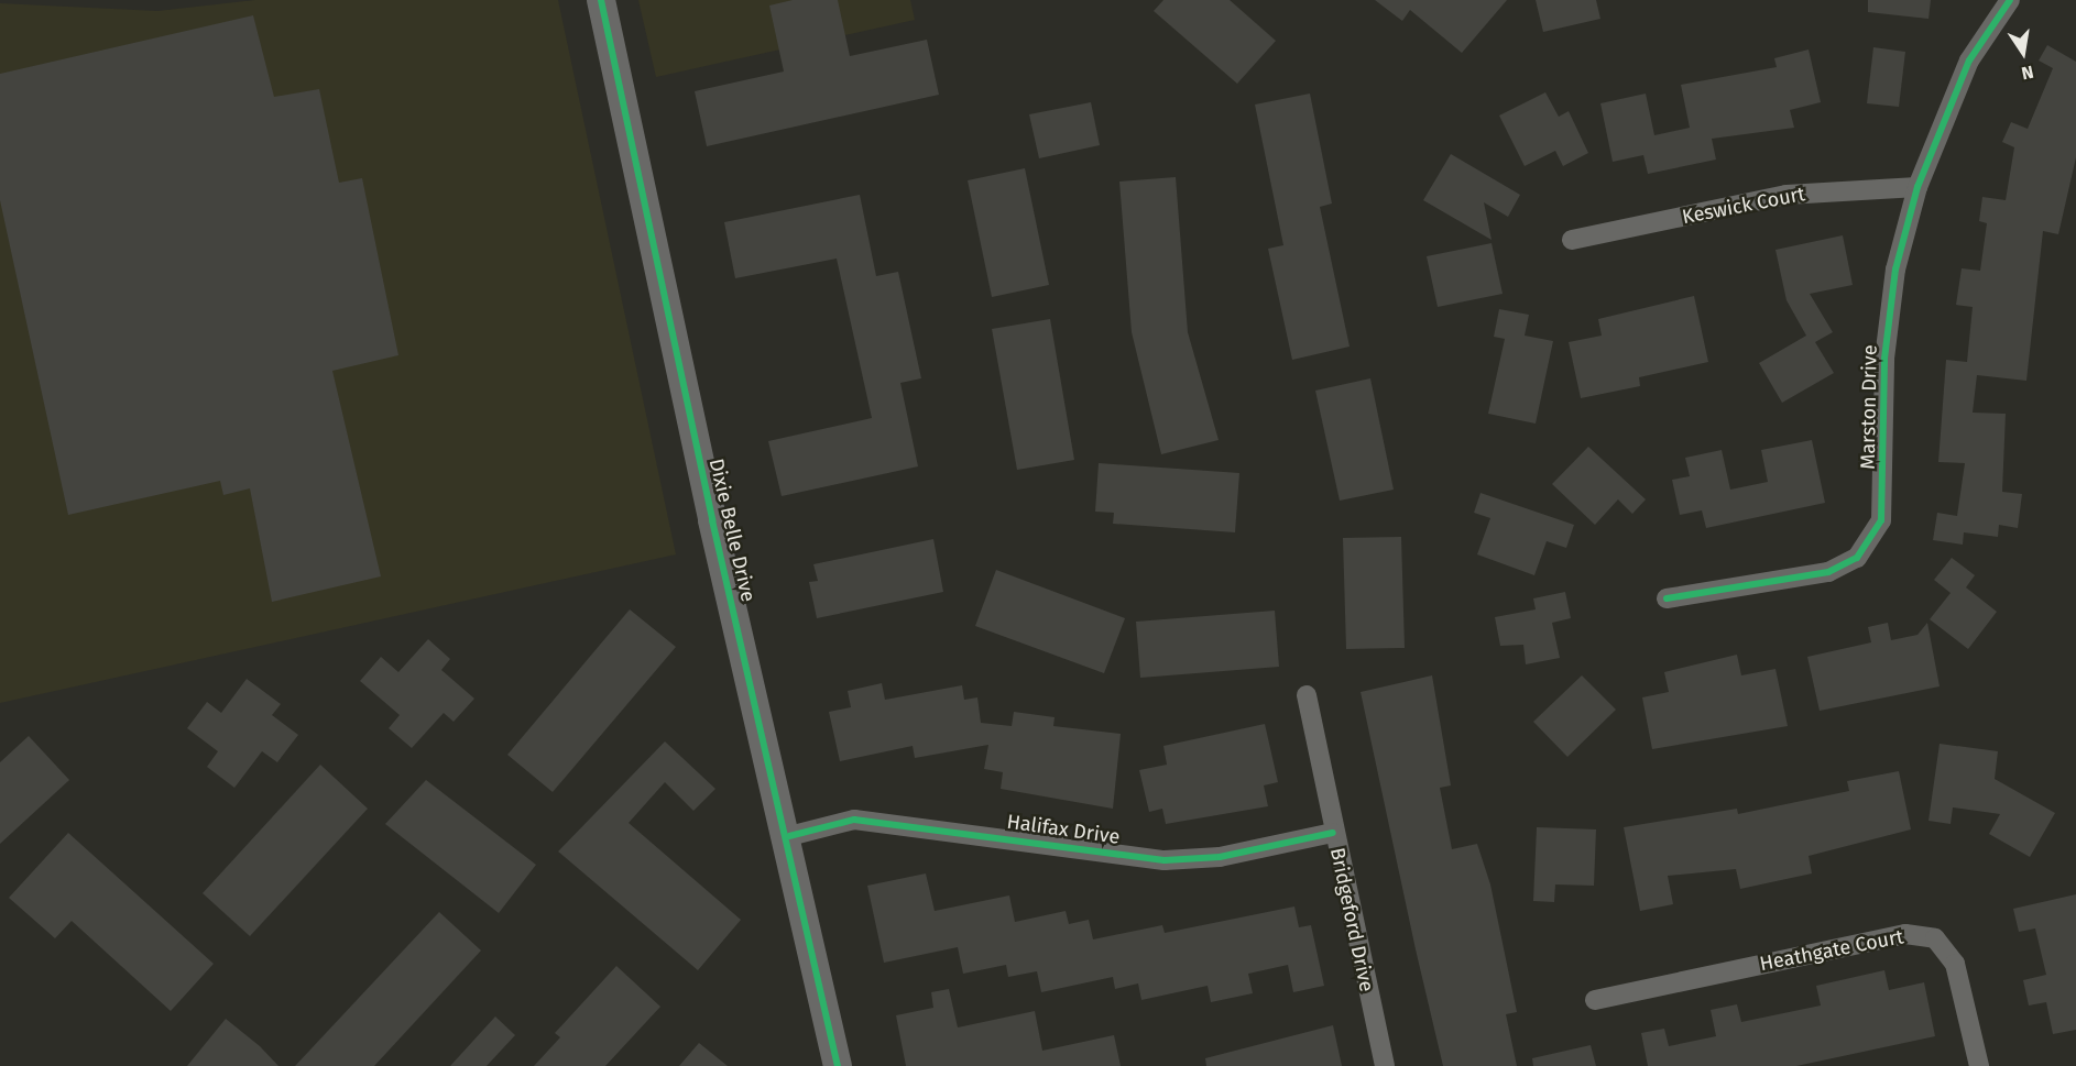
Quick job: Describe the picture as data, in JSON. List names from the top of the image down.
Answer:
{
  "streets": {
    "street": [
      "Keswick Court",
      "Marston Drive",
      "Dixie Belle Drive",
      "Halifax Drive",
      "Bridgeford Drive",
      "Heathgate Court"
    ]
  },
  "crossings": [
    ["Keswick Court", "Marston Drive"],
    ["Dixie Belle Drive", "Halifax Drive"],
    ["Halifax Drive", "Bridgeford Drive"]
  ],
  "north": "bottom"
}
